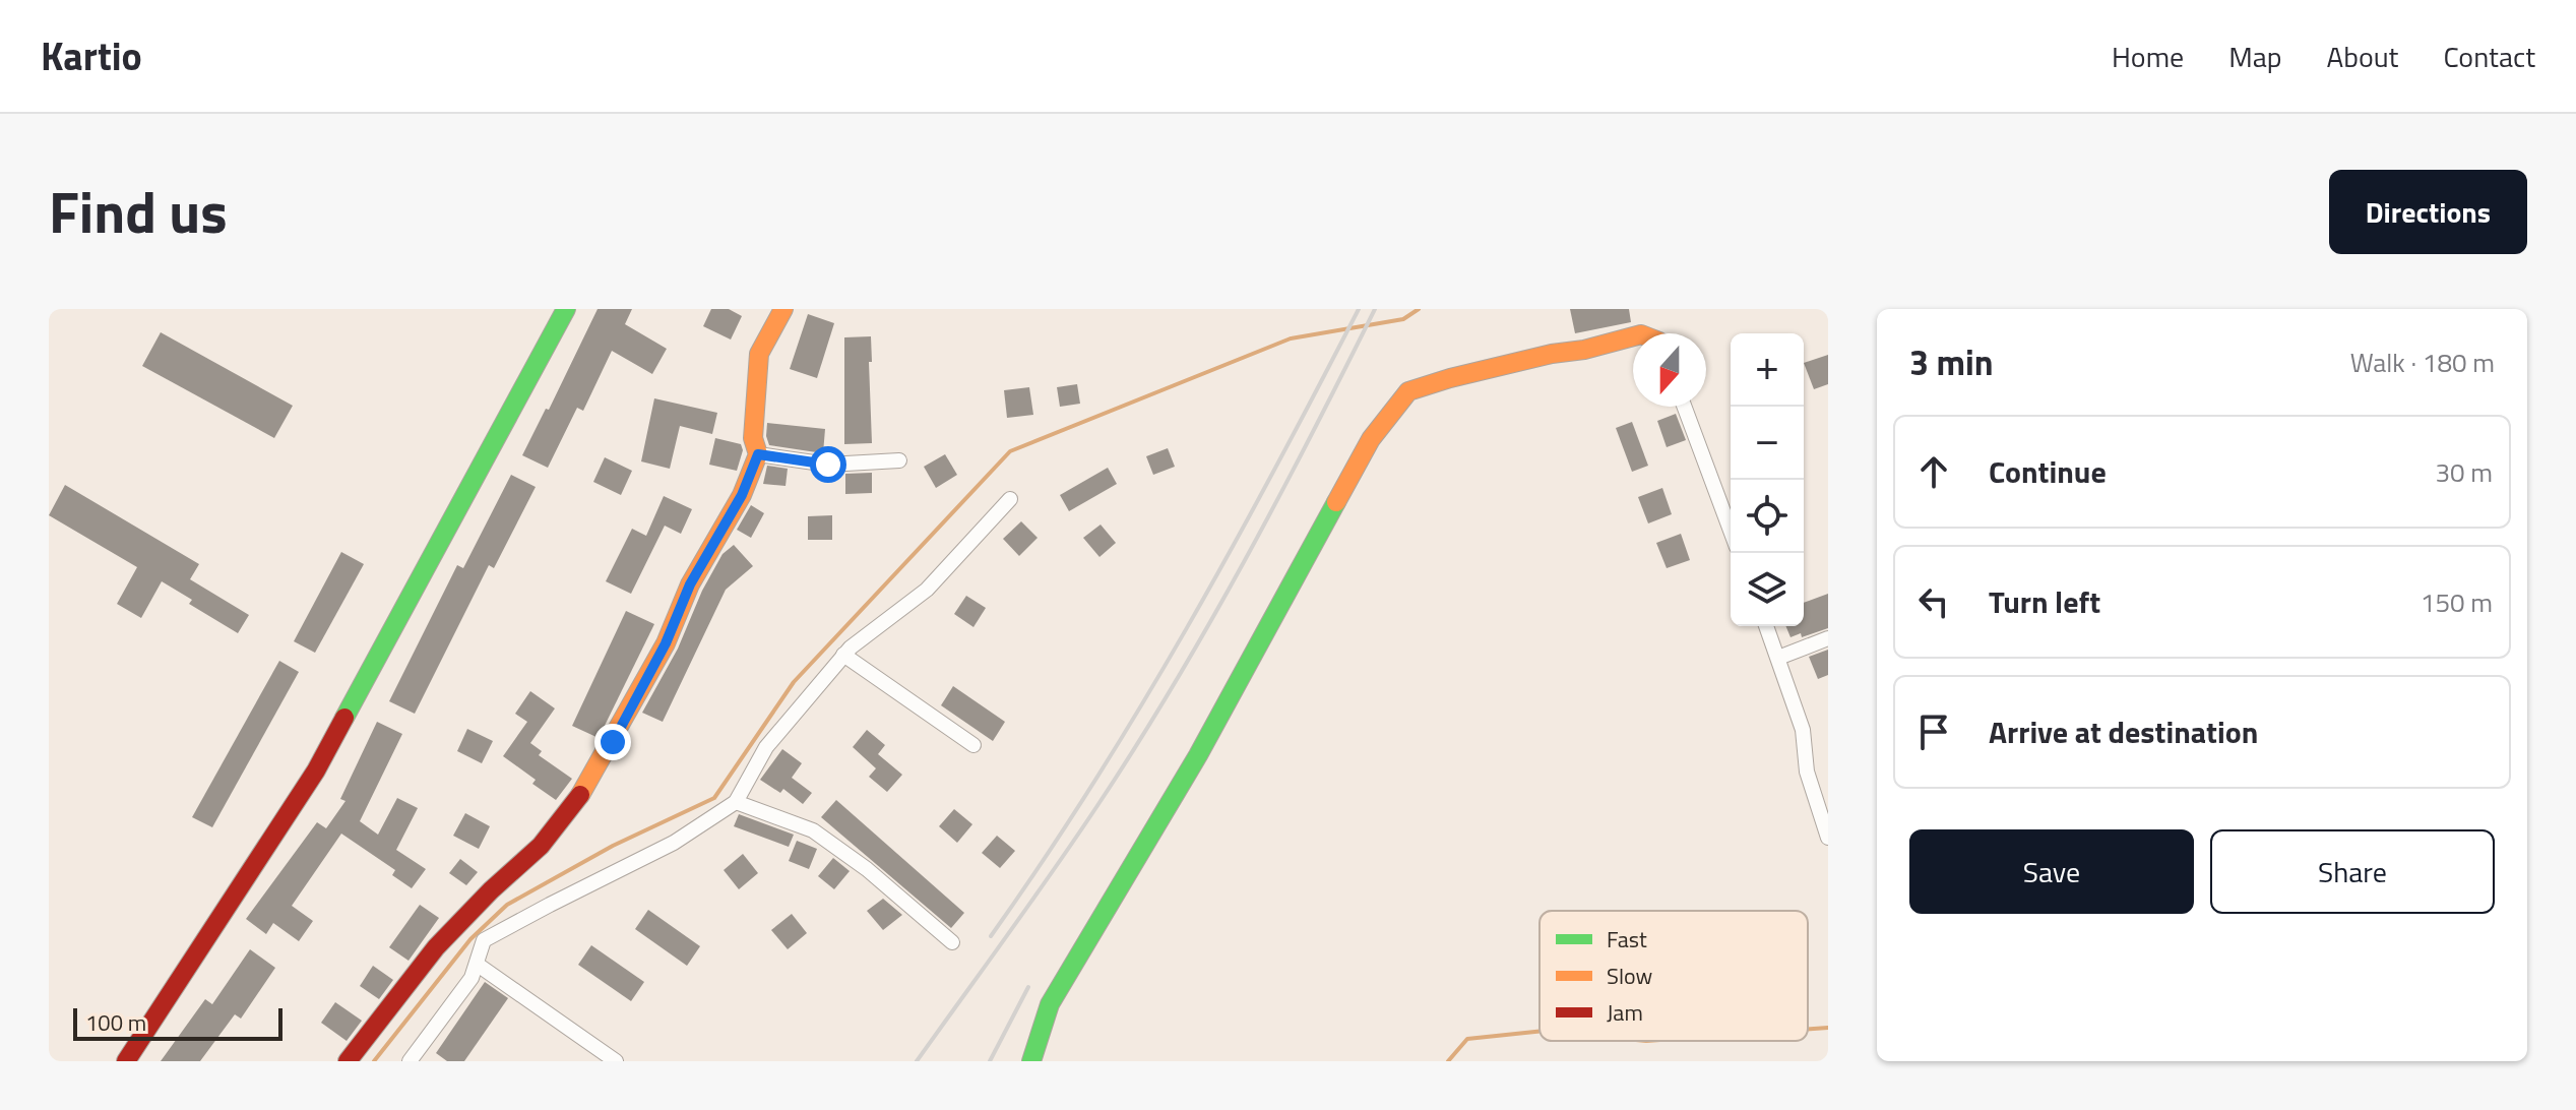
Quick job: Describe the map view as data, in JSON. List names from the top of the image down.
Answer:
{
  "legend": ["Fast", "Slow", "Jam"],
  "scale_bar": "100 m",
  "north": "bottom",
  "page": {
    "header": "Kartio",
    "nav": [
      "Home",
      "Map",
      "About",
      "Contact"
    ],
    "title": "Find us",
    "buttons": [
      "Directions",
      ["Save", "Share"]
    ],
    "heading": ["3 min", "Walk · 180 m"],
    "map_buttons": ["+", "−"],
    "list": [
      ["Continue", "30 m"],
      ["Turn left", "150 m"],
      "Arrive at destination"
    ],
    "scale": "100 m"
  }
}
